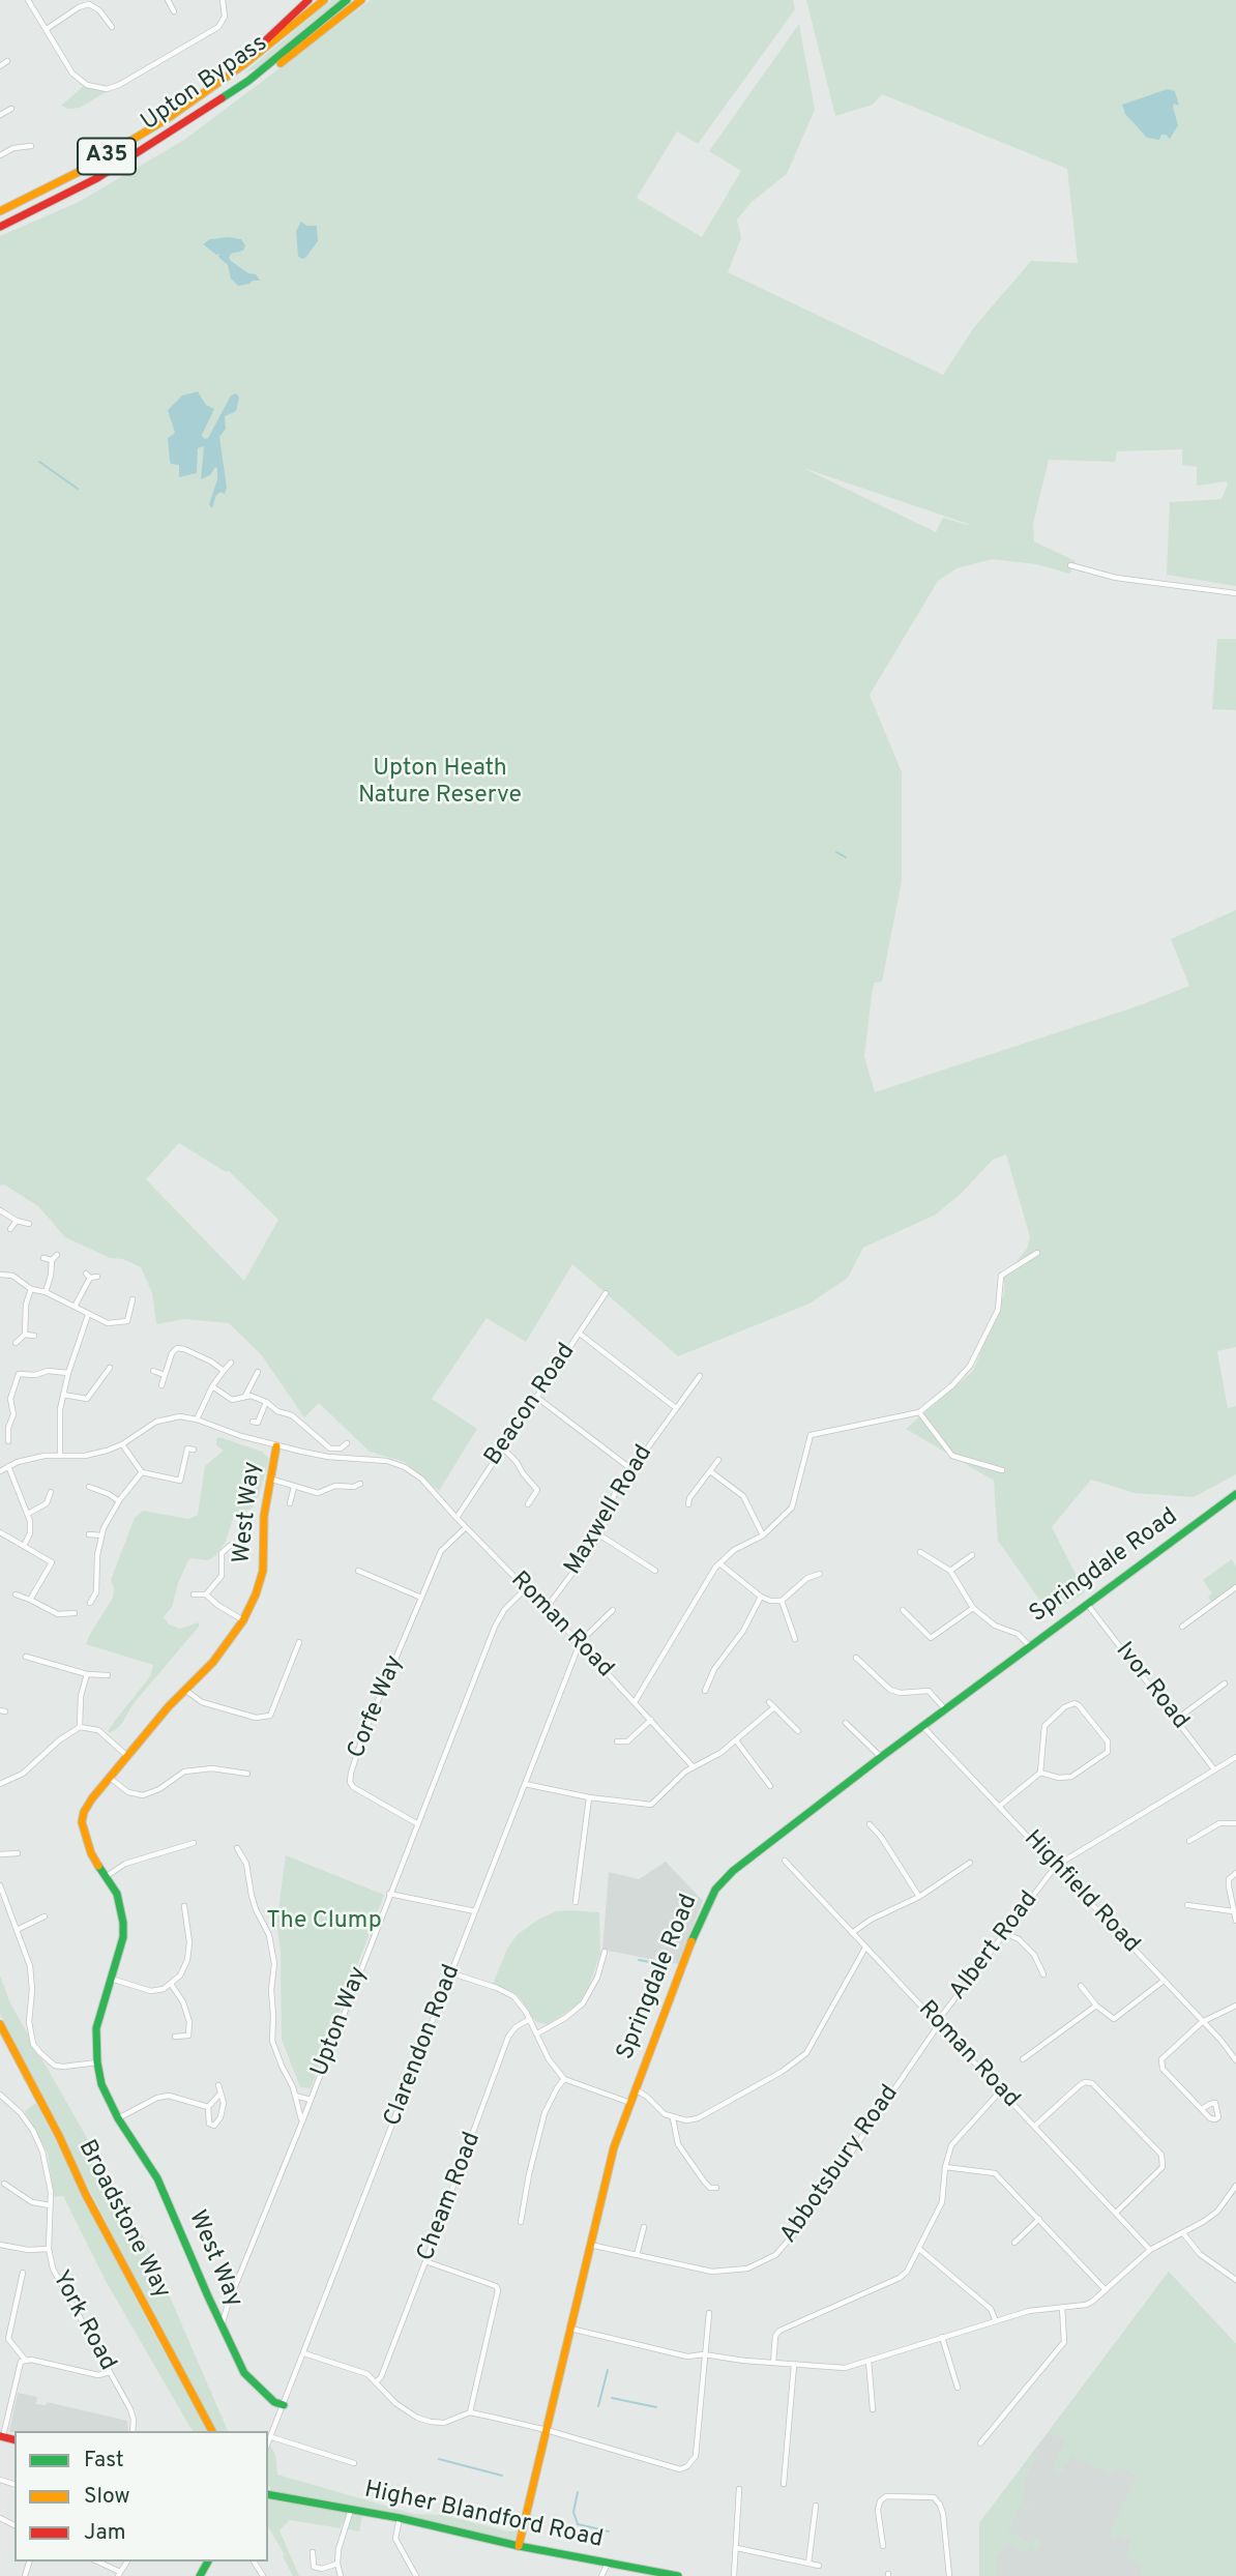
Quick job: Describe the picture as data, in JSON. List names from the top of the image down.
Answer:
{
  "streets": {
    "main road": [
      "Upton Bypass",
      "A35",
      "West Way",
      "Springdale Road",
      "Broadstone Way",
      "Higher Blandford Road"
    ],
    "street": [
      "Beacon Road",
      "Maxwell Road",
      "Roman Road",
      "Ivor Road",
      "Corfe Way",
      "Highfield Road",
      "Albert Road",
      "Upton Way",
      "Clarendon Road",
      "Abbotsbury Road",
      "Cheam Road",
      "York Road"
    ]
  },
  "crossings": [
    ["Upton Bypass", "A35"],
    ["Beacon Road", "Roman Road"],
    ["Maxwell Road", "Roman Road"],
    ["West Way", "Roman Road"],
    ["West Way", "Upton Way"],
    ["West Way", "Clarendon Road"],
    ["Springdale Road", "Ivor Road"],
    ["Springdale Road", "Highfield Road"],
    ["Springdale Road", "Abbotsbury Road"],
    ["Springdale Road", "Higher Blandford Road"],
    ["Roman Road", "Corfe Way"],
    ["Roman Road", "Albert Road"],
    ["Roman Road", "Upton Way"],
    ["Roman Road", "Clarendon Road"],
    ["Roman Road", "Abbotsbury Road"],
    ["Ivor Road", "Albert Road"],
    ["Corfe Way", "Upton Way"],
    ["Highfield Road", "Albert Road"],
    ["Albert Road", "Abbotsbury Road"]
  ],
  "parks": ["Upton Heath Nature Reserve", "The Clump"],
  "legend": ["Fast", "Slow", "Jam"]
}
